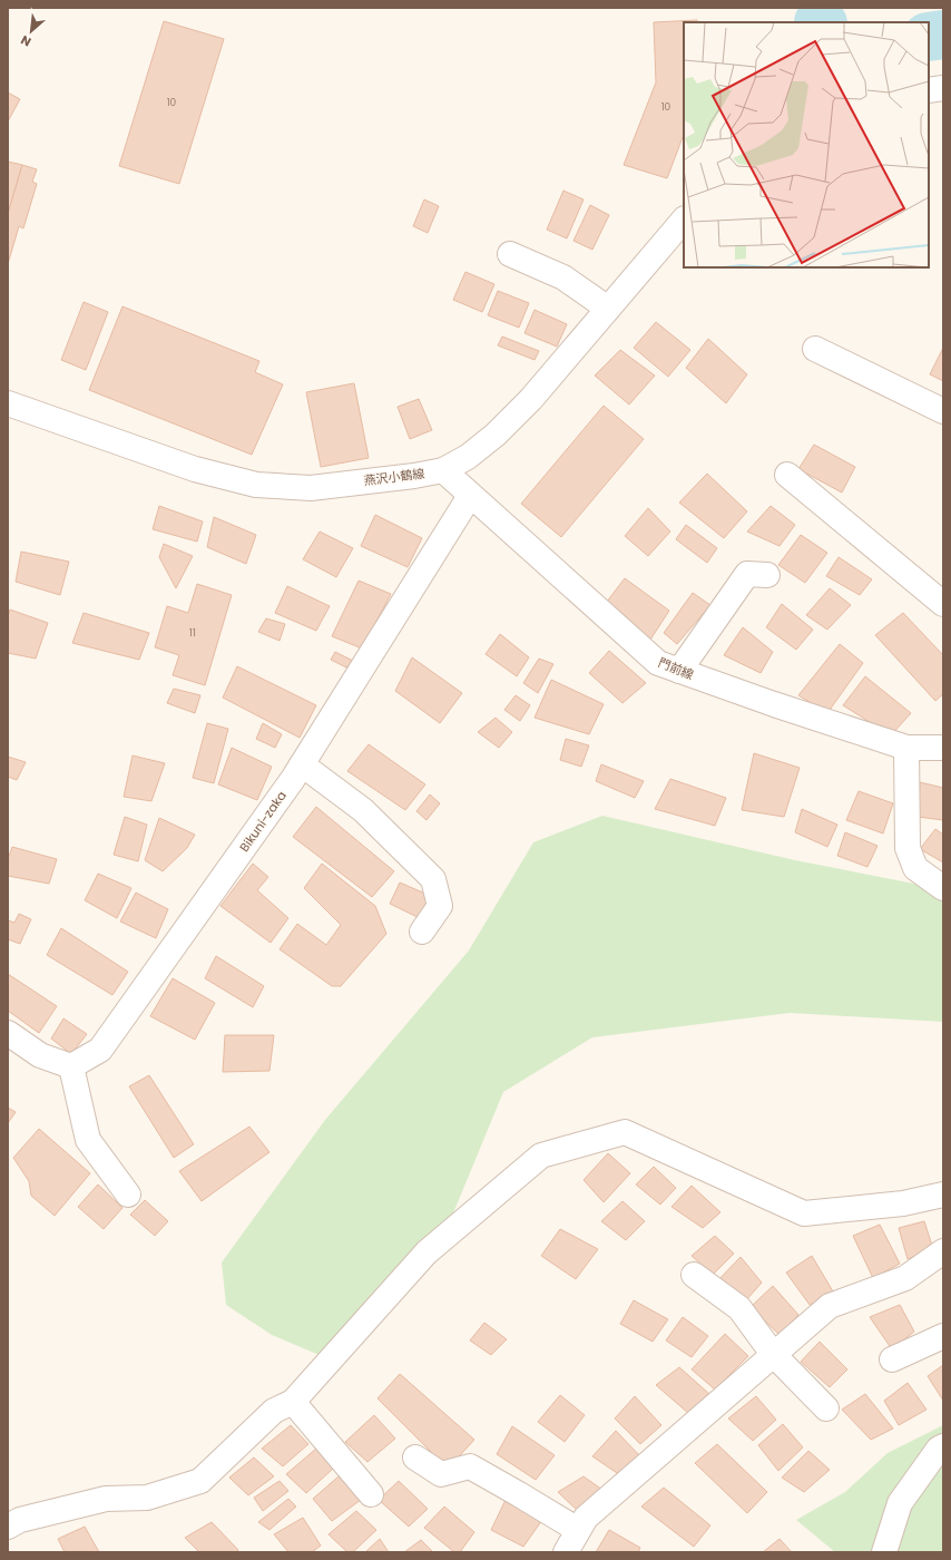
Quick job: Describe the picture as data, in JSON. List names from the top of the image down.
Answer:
{
  "streets": {
    "street": ["燕沢小鶴線", "門前線", "Bikuni-zaka"]
  },
  "crossings": [
    ["燕沢小鶴線", "門前線"],
    ["門前線", "Bikuni-zaka"]
  ],
  "house_numbers": ["10", "10", "11"],
  "north": "bottom left"
}
